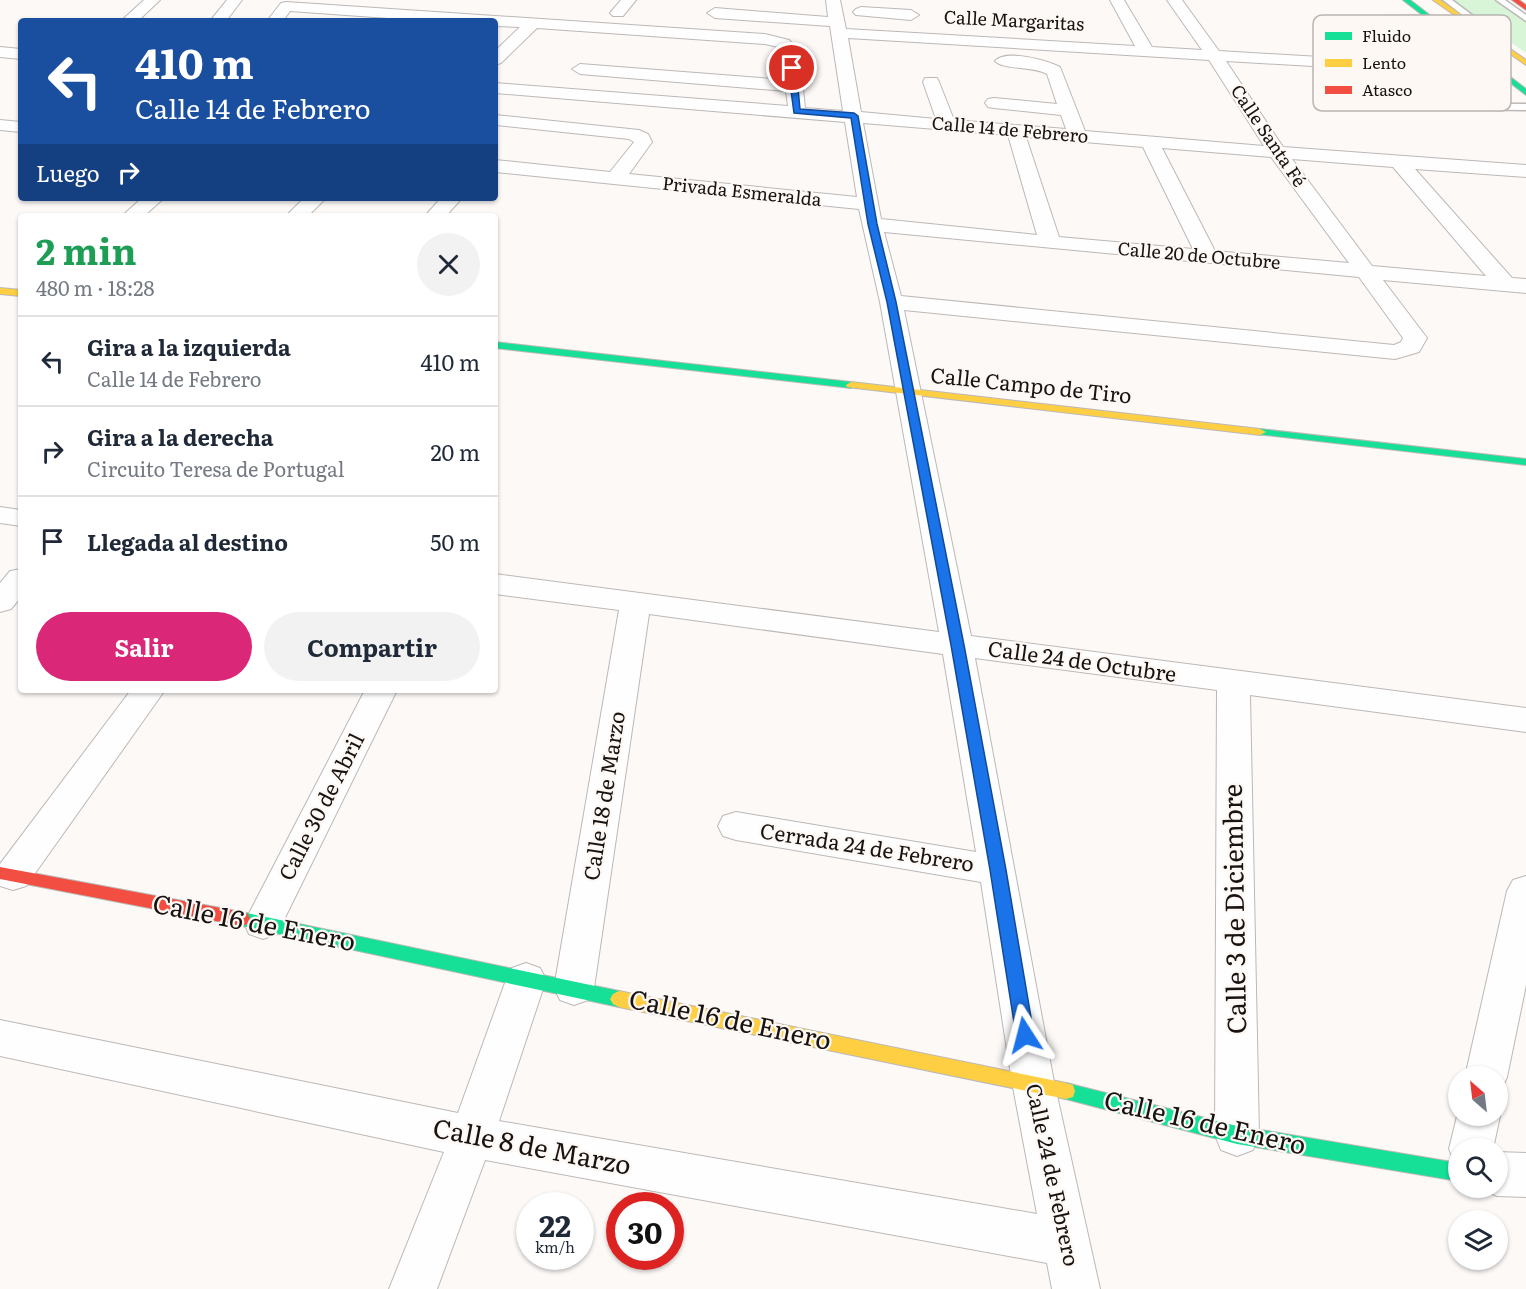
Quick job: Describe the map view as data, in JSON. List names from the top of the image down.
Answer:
{
  "streets": {
    "main road": ["Calle Campo de Tiro", "Calle 16 de Enero"],
    "street": [
      "Calle Margaritas",
      "Calle 14 de Febrero",
      "Calle Santa Fé",
      "Privada Esmeralda",
      "Calle 20 de Octubre",
      "Calle 24 de Octubre",
      "Calle 18 de Marzo",
      "Calle 30 de Abril",
      "Cerrada 24 de Febrero",
      "Calle 3 de Diciembre",
      "Calle 8 de Marzo",
      "Calle 24 de Febrero"
    ]
  },
  "crossings": [
    ["Calle 14 de Febrero", "Calle Santa Fé"],
    ["Calle 14 de Febrero", "Calle 24 de Febrero"],
    ["Calle Santa Fé", "Calle 20 de Octubre"],
    ["Calle Santa Fé", "Calle 24 de Febrero"],
    ["Privada Esmeralda", "Calle 20 de Octubre"],
    ["Privada Esmeralda", "Calle 24 de Febrero"],
    ["Calle 20 de Octubre", "Calle 24 de Febrero"],
    ["Calle Campo de Tiro", "Calle 24 de Febrero"],
    ["Calle 24 de Octubre", "Calle 18 de Marzo"],
    ["Calle 24 de Octubre", "Calle 3 de Diciembre"],
    ["Calle 24 de Octubre", "Calle 24 de Febrero"],
    ["Calle 18 de Marzo", "Calle 16 de Enero"],
    ["Calle 30 de Abril", "Calle 16 de Enero"],
    ["Cerrada 24 de Febrero", "Calle 24 de Febrero"],
    ["Calle 3 de Diciembre", "Calle 16 de Enero"],
    ["Calle 16 de Enero", "Calle 24 de Febrero"],
    ["Calle 8 de Marzo", "Calle 24 de Febrero"]
  ],
  "legend": ["Fluido", "Lento", "Atasco"],
  "north": "top left",
  "page": {
    "turn": ["410 m", "Calle 14 de Febrero"],
    "then": "Luego",
    "heading": ["2 min", "480 m · 18:28"],
    "list": [
      {
        "name": "Gira a la izquierda",
        "note": "Calle 14 de Febrero",
        "value": "410 m"
      },
      {
        "name": "Gira a la derecha",
        "note": "Circuito Teresa de Portugal",
        "value": "20 m"
      },
      {
        "name": "Llegada al destino",
        "value": "50 m"
      }
    ],
    "buttons": ["Salir", "Compartir"],
    "speed": "22 km/h",
    "limit": "30"
  }
}
